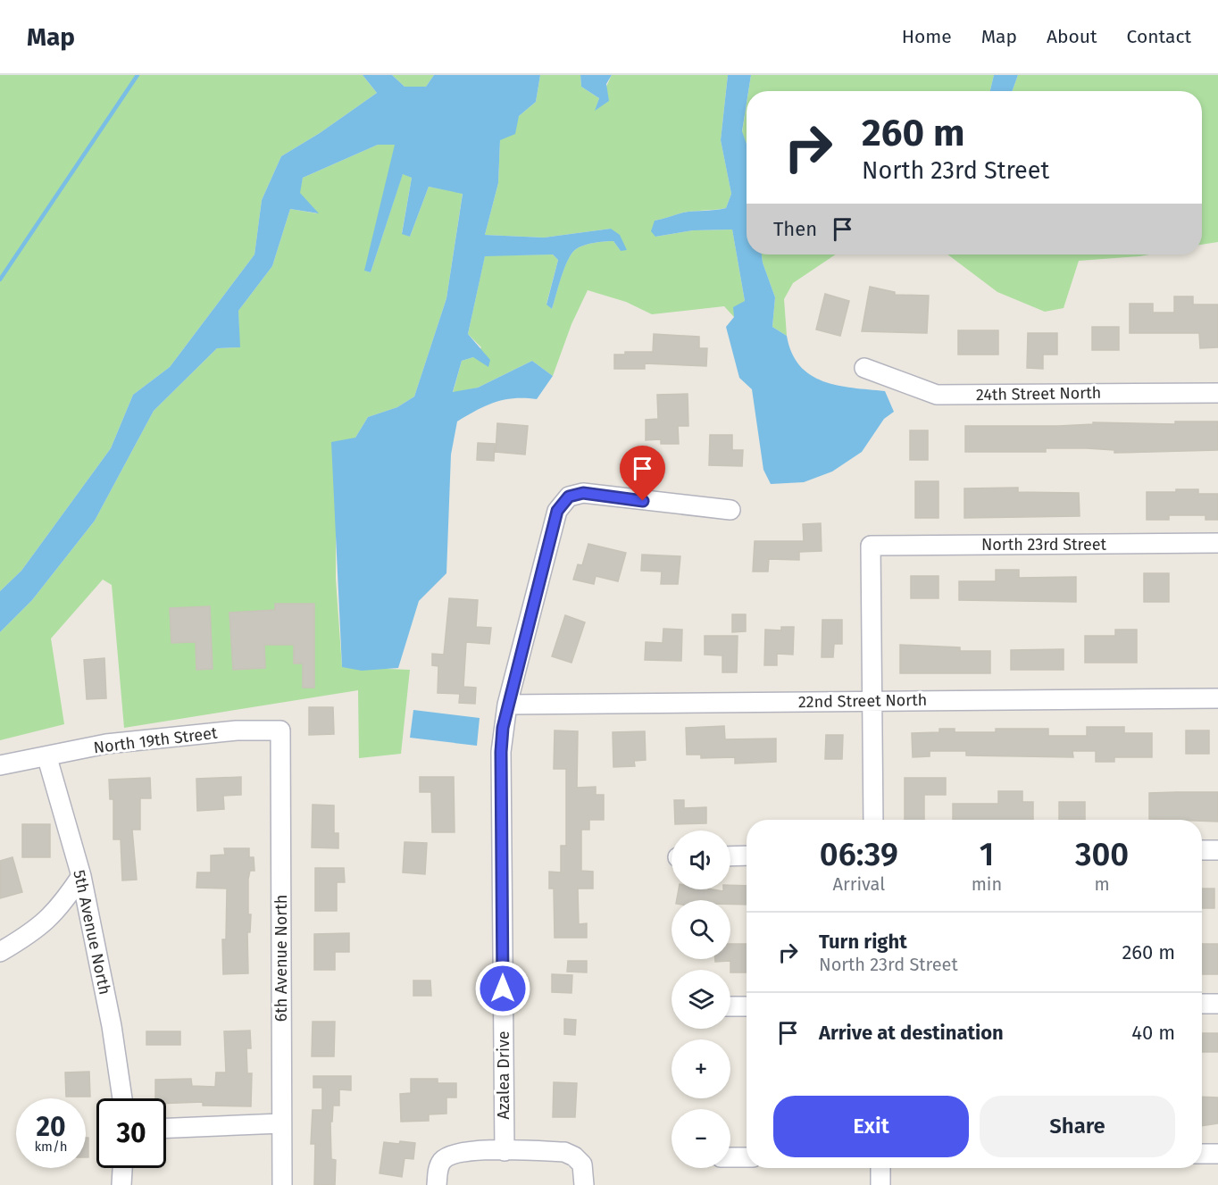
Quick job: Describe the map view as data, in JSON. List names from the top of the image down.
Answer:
{
  "streets": {
    "street": [
      "24th Street North",
      "North 23rd Street",
      "22nd Street North",
      "North 19th Street",
      "5th Avenue North",
      "6th Avenue North",
      "Azalea Drive"
    ]
  },
  "crossings": [
    ["North 23rd Street", "22nd Street North"],
    ["22nd Street North", "Azalea Drive"],
    ["North 19th Street", "5th Avenue North"],
    ["North 19th Street", "6th Avenue North"]
  ],
  "page": {
    "header": "Map",
    "nav": [
      "Home",
      "Map",
      "About",
      "Contact"
    ],
    "turn": ["260 m", "North 23rd Street"],
    "then": "Then",
    "eta": [
      "06:39",
      "Arrival",
      "1",
      "min",
      "300",
      "m"
    ],
    "map_buttons": ["+", "−"],
    "list": [
      {
        "name": "Turn right",
        "note": "North 23rd Street",
        "value": "260 m"
      },
      {
        "name": "Arrive at destination",
        "value": "40 m"
      }
    ],
    "buttons": ["Exit", "Share"],
    "speed": "20 km/h",
    "limit": "30"
  }
}
